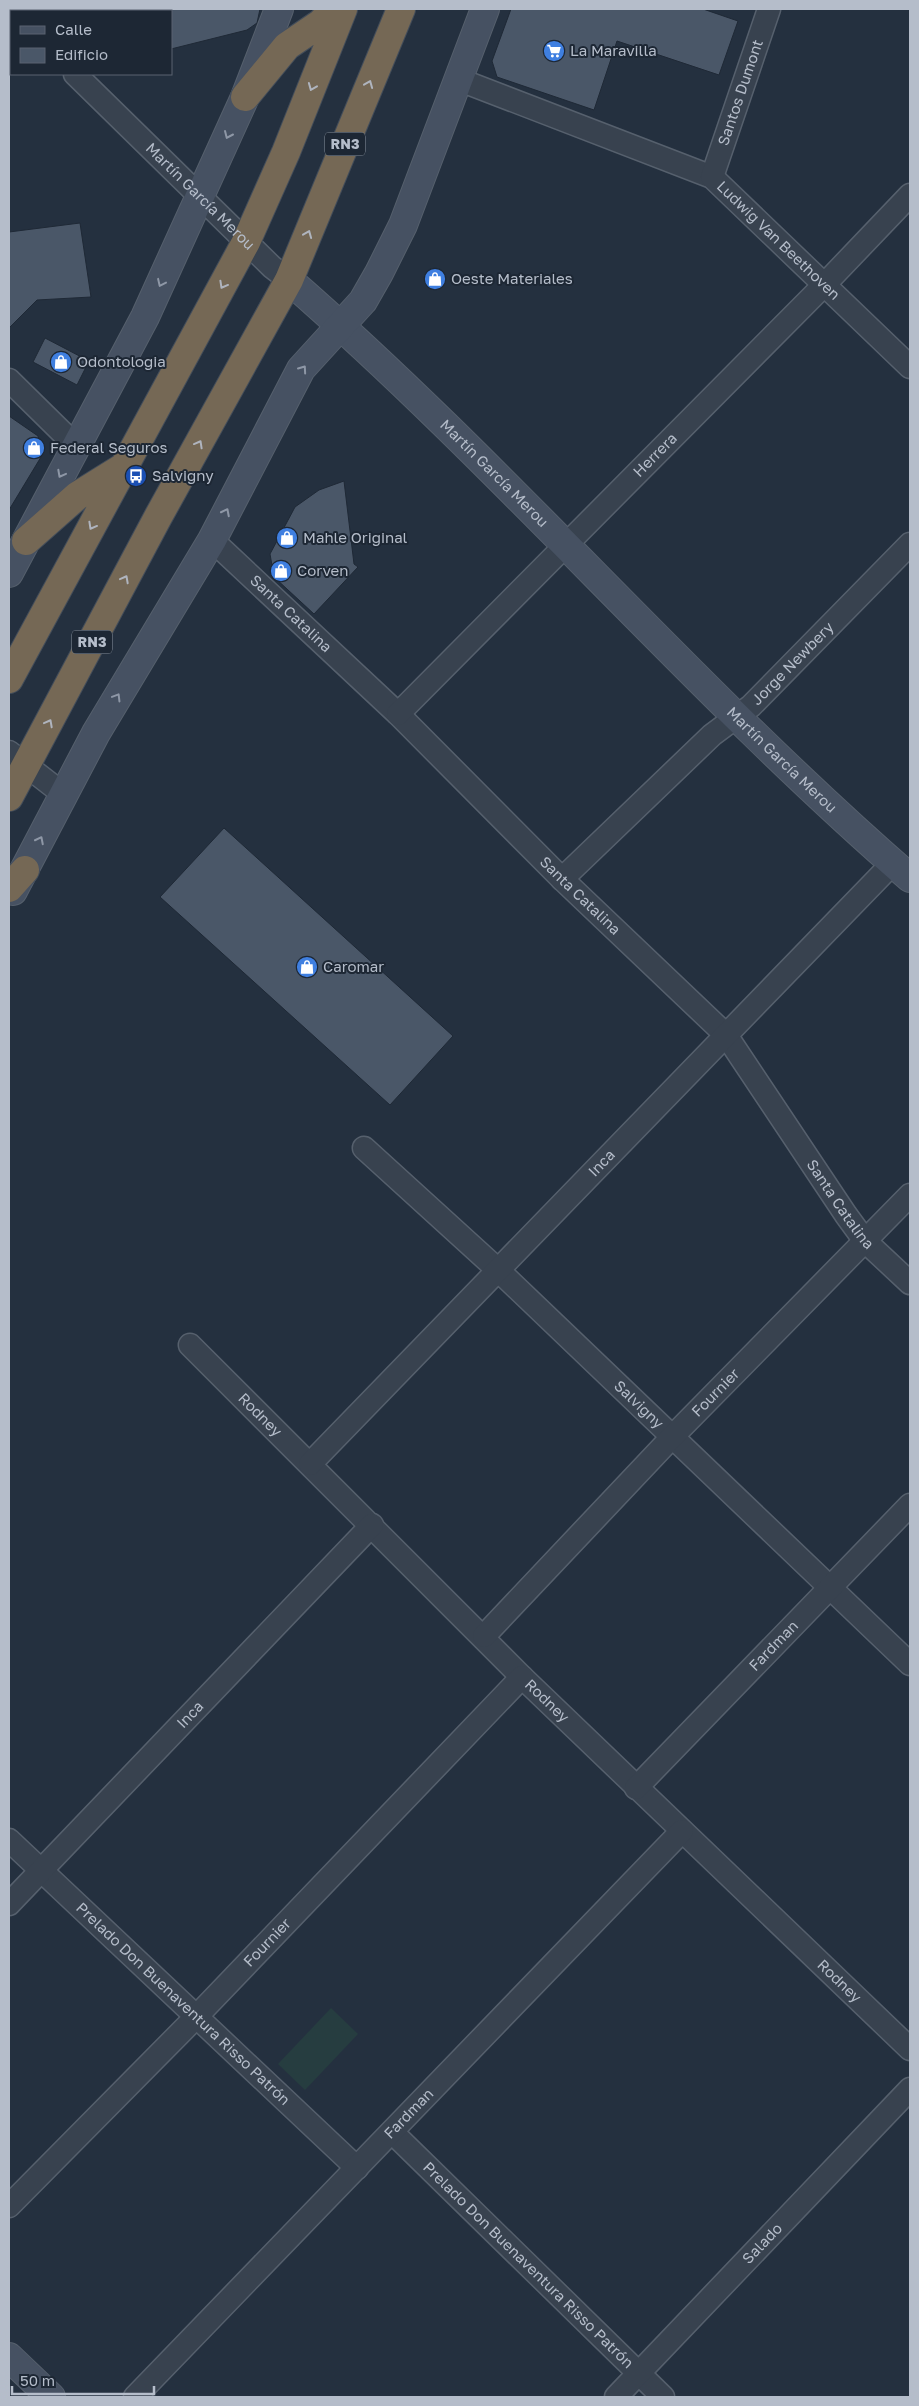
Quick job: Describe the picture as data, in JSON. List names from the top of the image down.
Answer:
{
  "streets": {
    "highway": ["RN3"],
    "street": [
      "Santos Dumont",
      "Martín García Merou",
      "Ludwig Van Beethoven",
      "Herrera",
      "Santa Catalina",
      "Jorge Newbery",
      "Inca",
      "Fournier",
      "Salvigny",
      "Rodney",
      "Fardman",
      "Prelado Don Buenaventura Risso Patrón",
      "Salado"
    ]
  },
  "crossings": [
    ["Santos Dumont", "Ludwig Van Beethoven"],
    ["RN3", "Martín García Merou"],
    ["Martín García Merou", "Herrera"],
    ["Martín García Merou", "Jorge Newbery"],
    ["Martín García Merou", "Inca"],
    ["Ludwig Van Beethoven", "Herrera"],
    ["Herrera", "Santa Catalina"],
    ["Santa Catalina", "Jorge Newbery"],
    ["Santa Catalina", "Inca"],
    ["Santa Catalina", "Fournier"],
    ["Inca", "Salvigny"],
    ["Inca", "Rodney"],
    ["Inca", "Prelado Don Buenaventura Risso Patrón"],
    ["Fournier", "Salvigny"],
    ["Fournier", "Rodney"],
    ["Fournier", "Prelado Don Buenaventura Risso Patrón"],
    ["Salvigny", "Fardman"],
    ["Rodney", "Fardman"],
    ["Fardman", "Prelado Don Buenaventura Risso Patrón"],
    ["Prelado Don Buenaventura Risso Patrón", "Salado"]
  ],
  "places": {
    "supermarket": ["La Maravilla"],
    "shop": [
      "Oeste Materiales",
      "Odontologia",
      "Federal Seguros",
      "Mahle Original",
      "Corven",
      "Caromar"
    ],
    "bus stop": ["Salvigny"]
  },
  "legend": ["Calle", "Edificio"],
  "scale_bar": "50 m"
}
